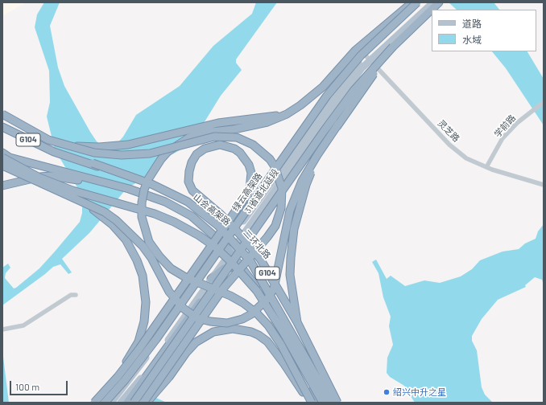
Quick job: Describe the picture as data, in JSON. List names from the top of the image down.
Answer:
{
  "streets": {
    "highway": [
      "G104",
      "绿云高架路",
      "山会高架路",
      "二环北路"
    ],
    "main road": ["31省道北延段"],
    "street": ["学前路", "灵芝路"]
  },
  "crossings": [
    ["学前路", "灵芝路"],
    ["灵芝路", "31省道北延段"],
    ["G104", "31省道北延段"],
    ["31省道北延段", "二环北路"],
    ["山会高架路", "二环北路"]
  ],
  "places": ["绍兴中升之星"],
  "legend": ["道路", "水域"],
  "scale_bar": "100 m"
}
